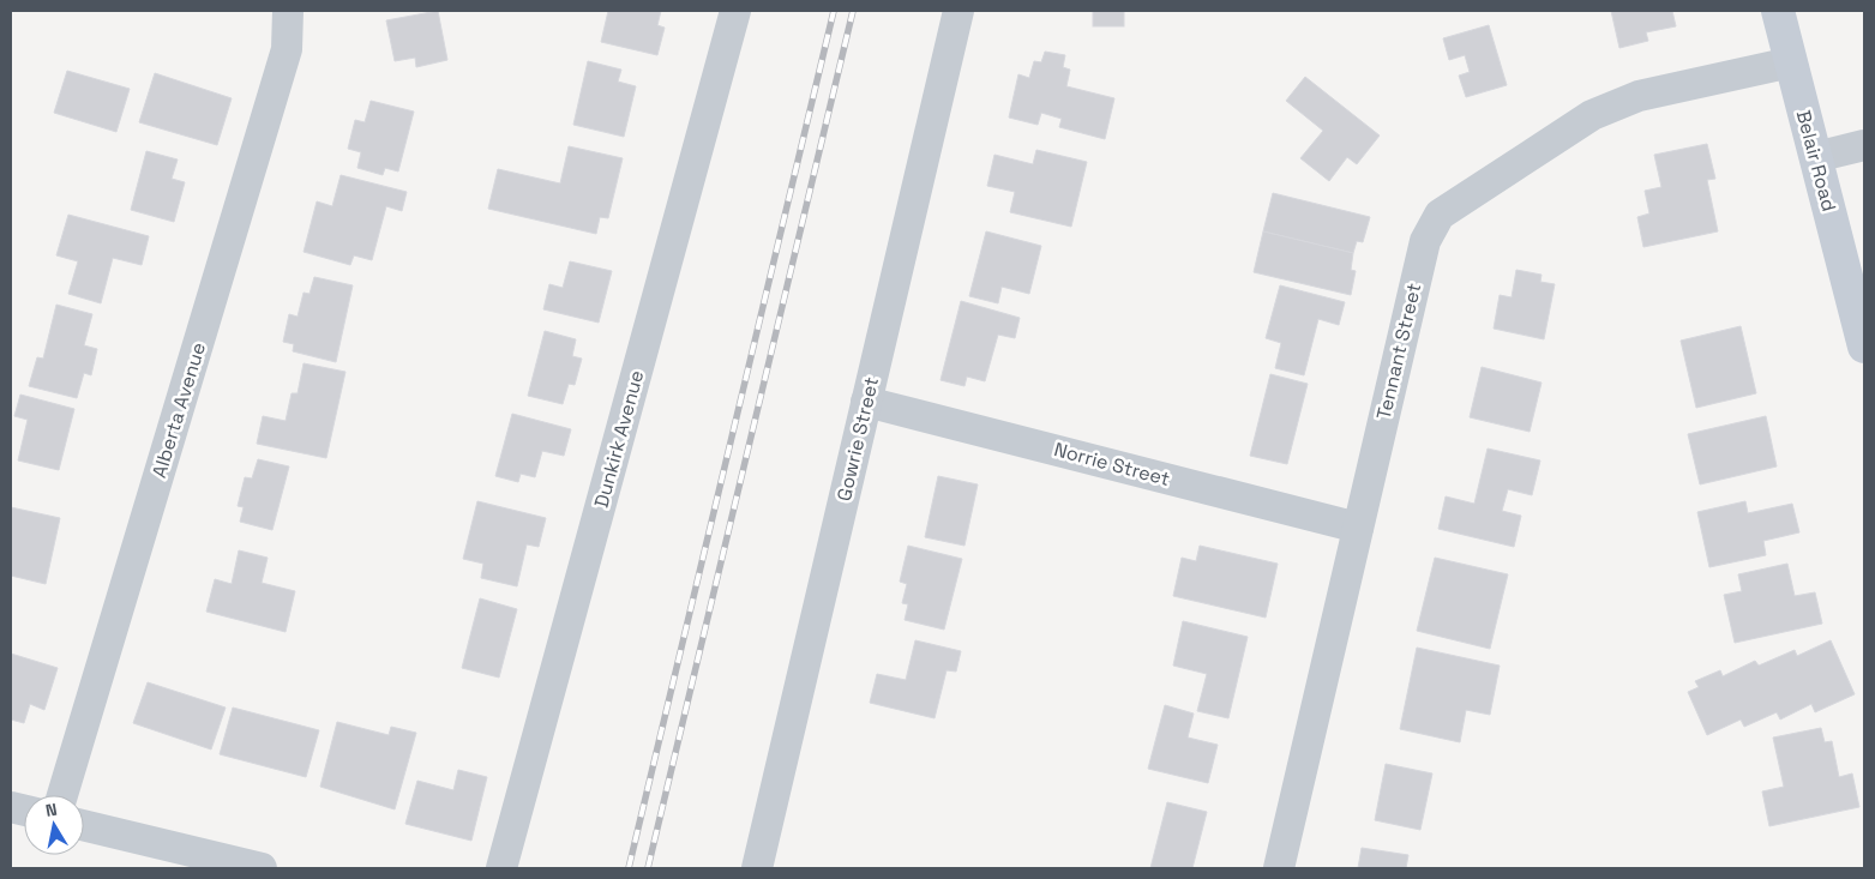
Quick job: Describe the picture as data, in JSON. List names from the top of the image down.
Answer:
{
  "streets": {
    "main road": ["Belair Road"],
    "street": [
      "Tennant Street",
      "Alberta Avenue",
      "Dunkirk Avenue",
      "Gowrie Street",
      "Norrie Street"
    ]
  },
  "crossings": [
    ["Belair Road", "Tennant Street"],
    ["Tennant Street", "Norrie Street"],
    ["Gowrie Street", "Norrie Street"]
  ],
  "north": "top"
}
